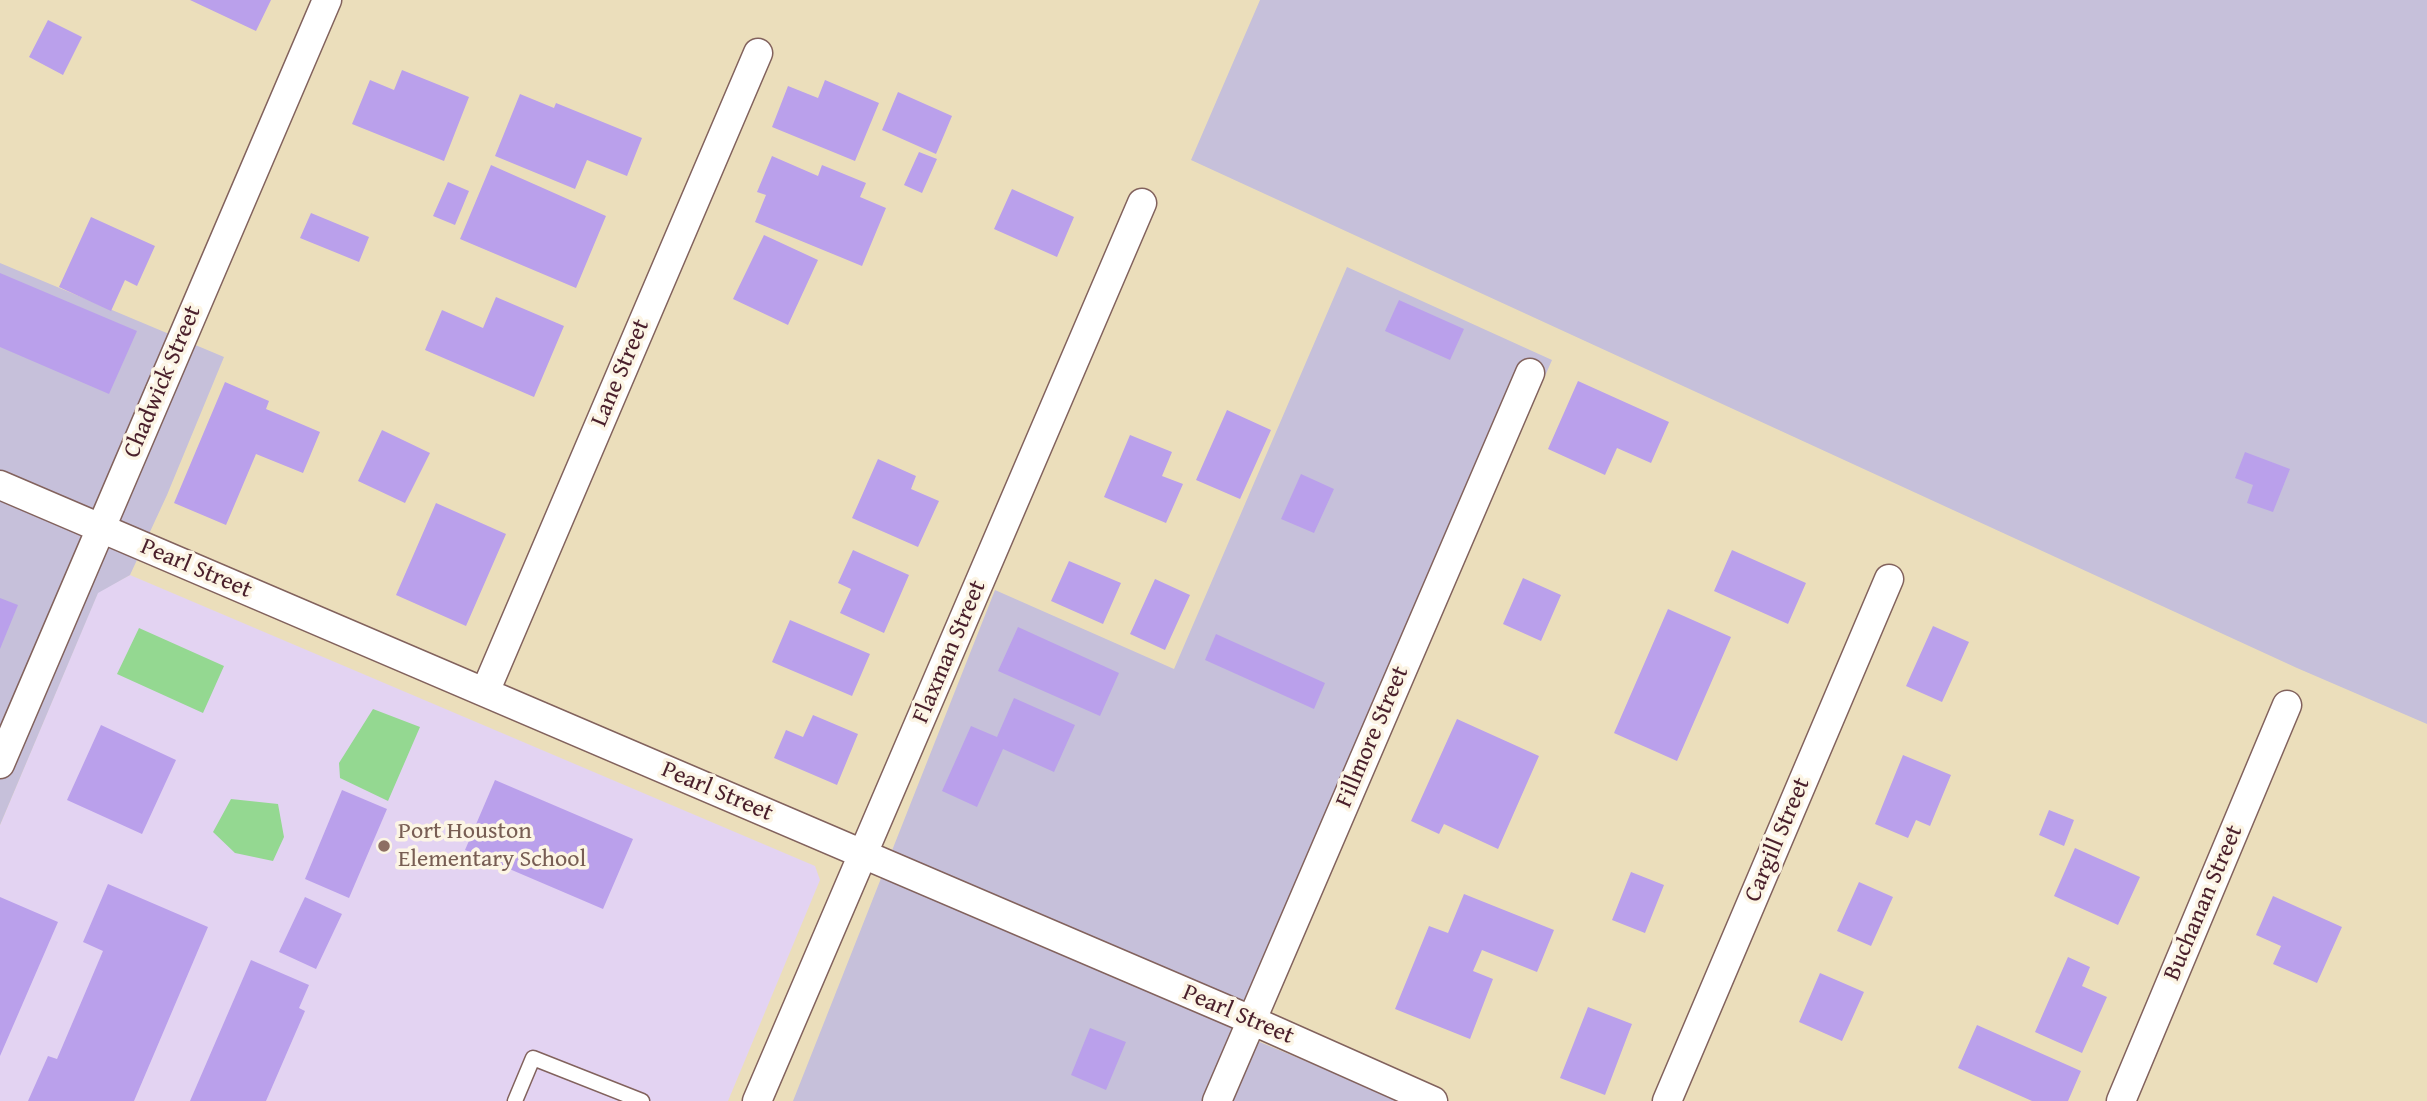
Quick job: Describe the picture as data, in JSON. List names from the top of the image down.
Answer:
{
  "streets": {
    "street": [
      "Lane Street",
      "Chadwick Street",
      "Pearl Street",
      "Flaxman Street",
      "Fillmore Street",
      "Cargill Street",
      "Buchanan Street"
    ]
  },
  "crossings": [
    ["Lane Street", "Pearl Street"],
    ["Chadwick Street", "Pearl Street"],
    ["Pearl Street", "Flaxman Street"],
    ["Pearl Street", "Fillmore Street"]
  ],
  "places": ["Port Houston Elementary School"]
}
